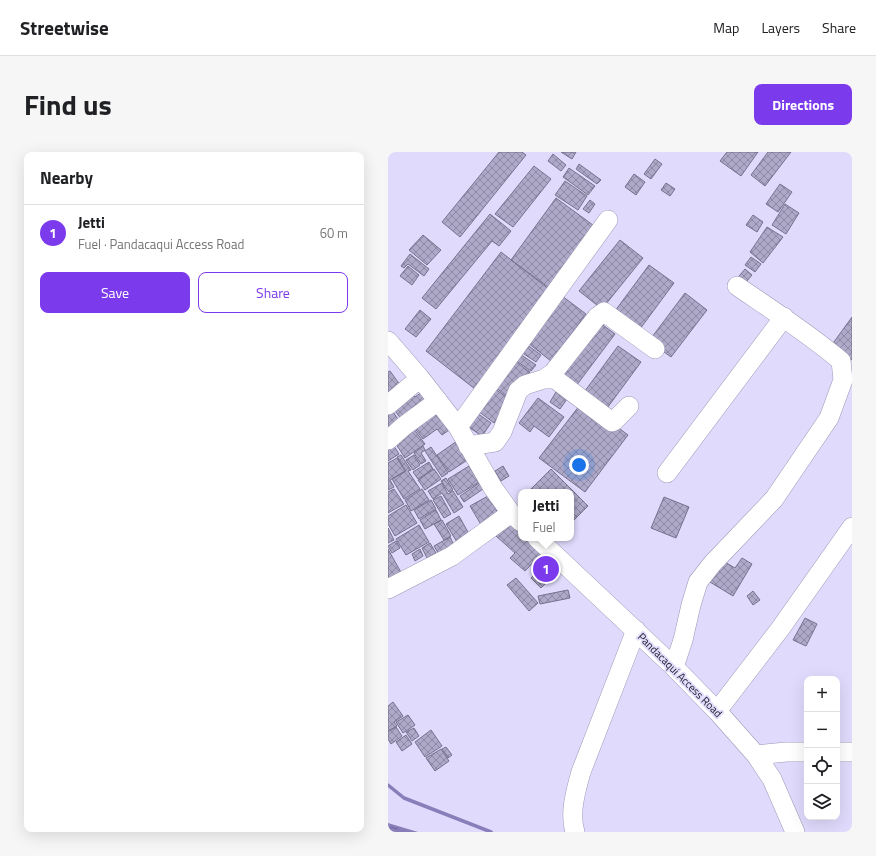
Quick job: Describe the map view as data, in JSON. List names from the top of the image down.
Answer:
{
  "streets": {
    "street": ["Pandacaqui Access Road"]
  },
  "page": {
    "header": "Streetwise",
    "nav": ["Map", "Layers", "Share"],
    "title": "Find us",
    "buttons": [
      "Directions",
      ["Save", "Share"]
    ],
    "heading": "Nearby",
    "list": [
      {
        "mark": "1",
        "name": "Jetti",
        "note": "Fuel · Pandacaqui Access Road",
        "value": "60 m"
      }
    ],
    "popup": ["Jetti", "Fuel"],
    "pins": "1",
    "map_buttons": ["+", "−"]
  }
}
